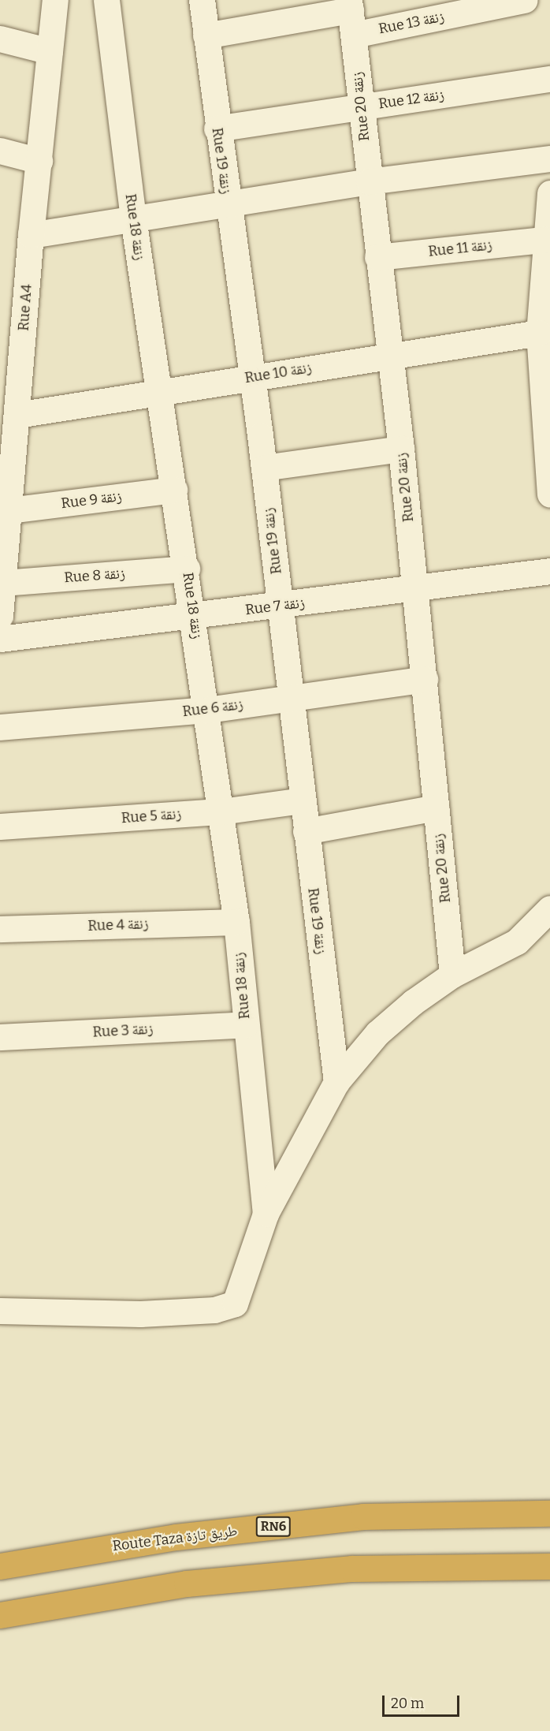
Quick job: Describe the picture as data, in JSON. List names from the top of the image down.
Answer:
{
  "streets": {
    "highway": ["RN6", "Route Taza طريق تازة"],
    "street": [
      "Rue 13 زنقة",
      "Rue 12 زنقة",
      "Rue 20 زنقة",
      "Rue 19 زنقة",
      "Rue 18 زنقة",
      "Rue 11 زنقة",
      "Rue A4",
      "Rue 10 زنقة",
      "Rue 9 زنقة",
      "Rue 8 زنقة",
      "Rue 7 زنقة",
      "Rue 6 زنقة",
      "Rue 5 زنقة",
      "Rue 4 زنقة",
      "Rue 3 زنقة"
    ]
  },
  "crossings": [
    ["Rue 13 زنقة", "Rue 20 زنقة"],
    ["Rue 13 زنقة", "Rue 19 زنقة"],
    ["Rue 12 زنقة", "Rue 20 زنقة"],
    ["Rue 12 زنقة", "Rue 19 زنقة"],
    ["Rue 20 زنقة", "Rue 11 زنقة"],
    ["Rue 20 زنقة", "Rue 10 زنقة"],
    ["Rue 20 زنقة", "Rue 7 زنقة"],
    ["Rue 20 زنقة", "Rue 6 زنقة"],
    ["Rue 19 زنقة", "Rue 10 زنقة"],
    ["Rue 19 زنقة", "Rue 7 زنقة"],
    ["Rue 19 زنقة", "Rue 6 زنقة"],
    ["Rue 19 زنقة", "Rue 5 زنقة"],
    ["Rue 18 زنقة", "Rue 10 زنقة"],
    ["Rue 18 زنقة", "Rue 9 زنقة"],
    ["Rue 18 زنقة", "Rue 8 زنقة"],
    ["Rue 18 زنقة", "Rue 7 زنقة"],
    ["Rue 18 زنقة", "Rue 6 زنقة"],
    ["Rue 18 زنقة", "Rue 5 زنقة"],
    ["Rue 18 زنقة", "Rue 4 زنقة"],
    ["Rue 18 زنقة", "Rue 3 زنقة"],
    ["Rue A4", "Rue 10 زنقة"],
    ["Rue A4", "Rue 9 زنقة"],
    ["Rue A4", "Rue 8 زنقة"]
  ],
  "scale_bar": "20 m"
}
